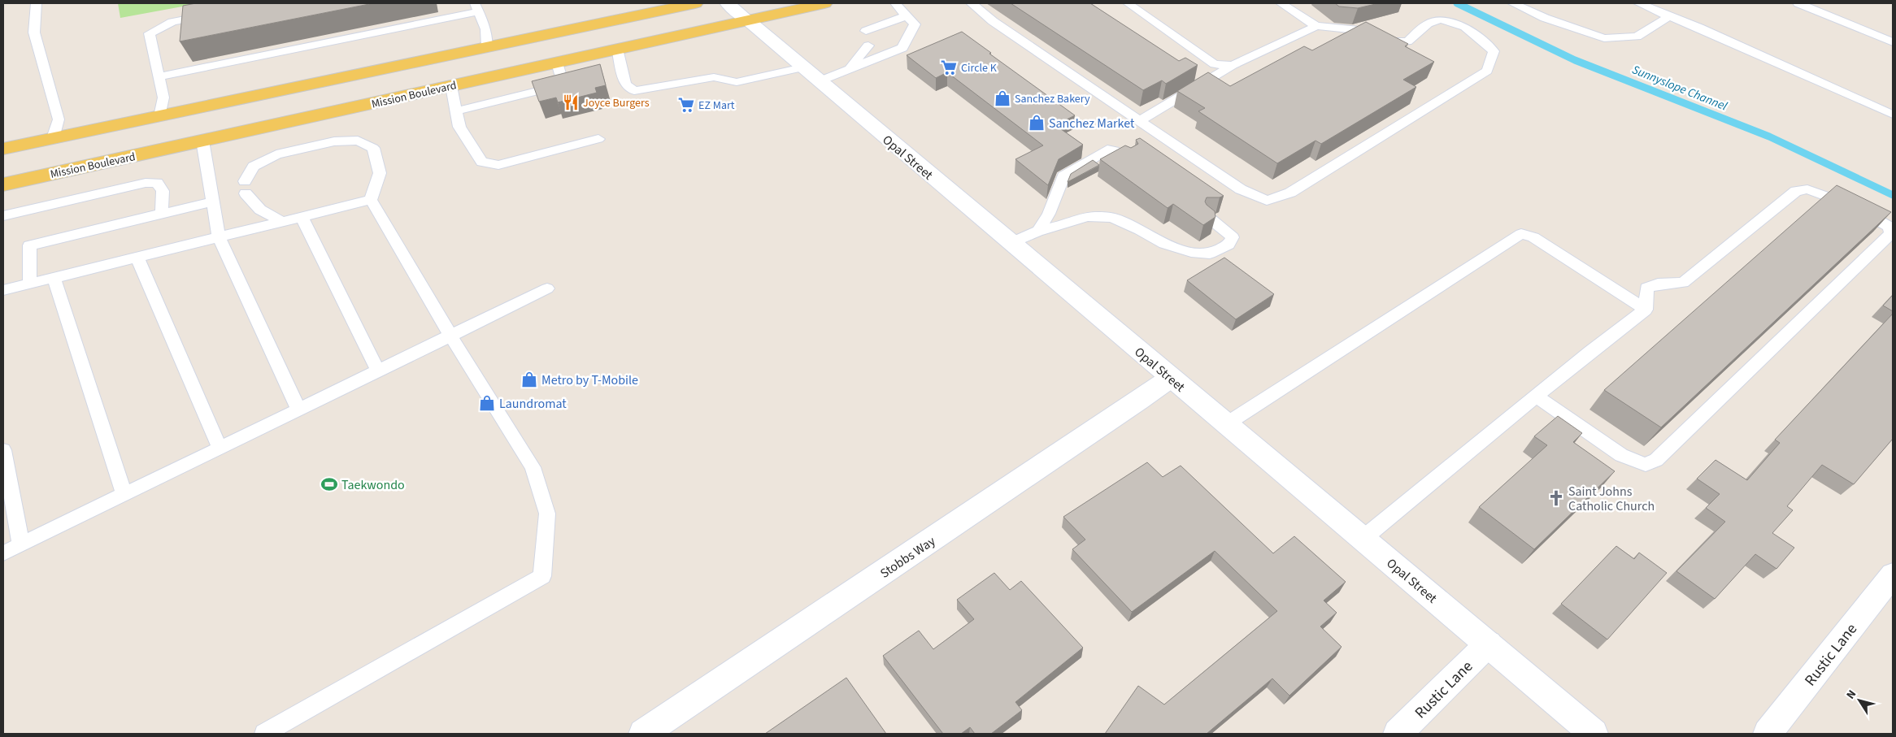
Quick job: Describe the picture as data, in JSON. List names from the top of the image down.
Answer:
{
  "streets": {
    "main road": ["Mission Boulevard"],
    "street": ["Opal Street", "Stobbs Way", "Rustic Lane"]
  },
  "crossings": [
    ["Mission Boulevard", "Opal Street"],
    ["Opal Street", "Stobbs Way"],
    ["Opal Street", "Rustic Lane"]
  ],
  "water": ["Sunnyslope Channel"],
  "places": {
    "supermarket": ["Circle K", "EZ Mart"],
    "shop": [
      "Sanchez Bakery",
      "Sanchez Market",
      "Metro by T-Mobile",
      "Laundromat"
    ],
    "restaurant": ["Joyce Burgers"],
    "sports": ["Taekwondo"],
    "church": ["Saint Johns Catholic Church"]
  },
  "north": "top left"
}
